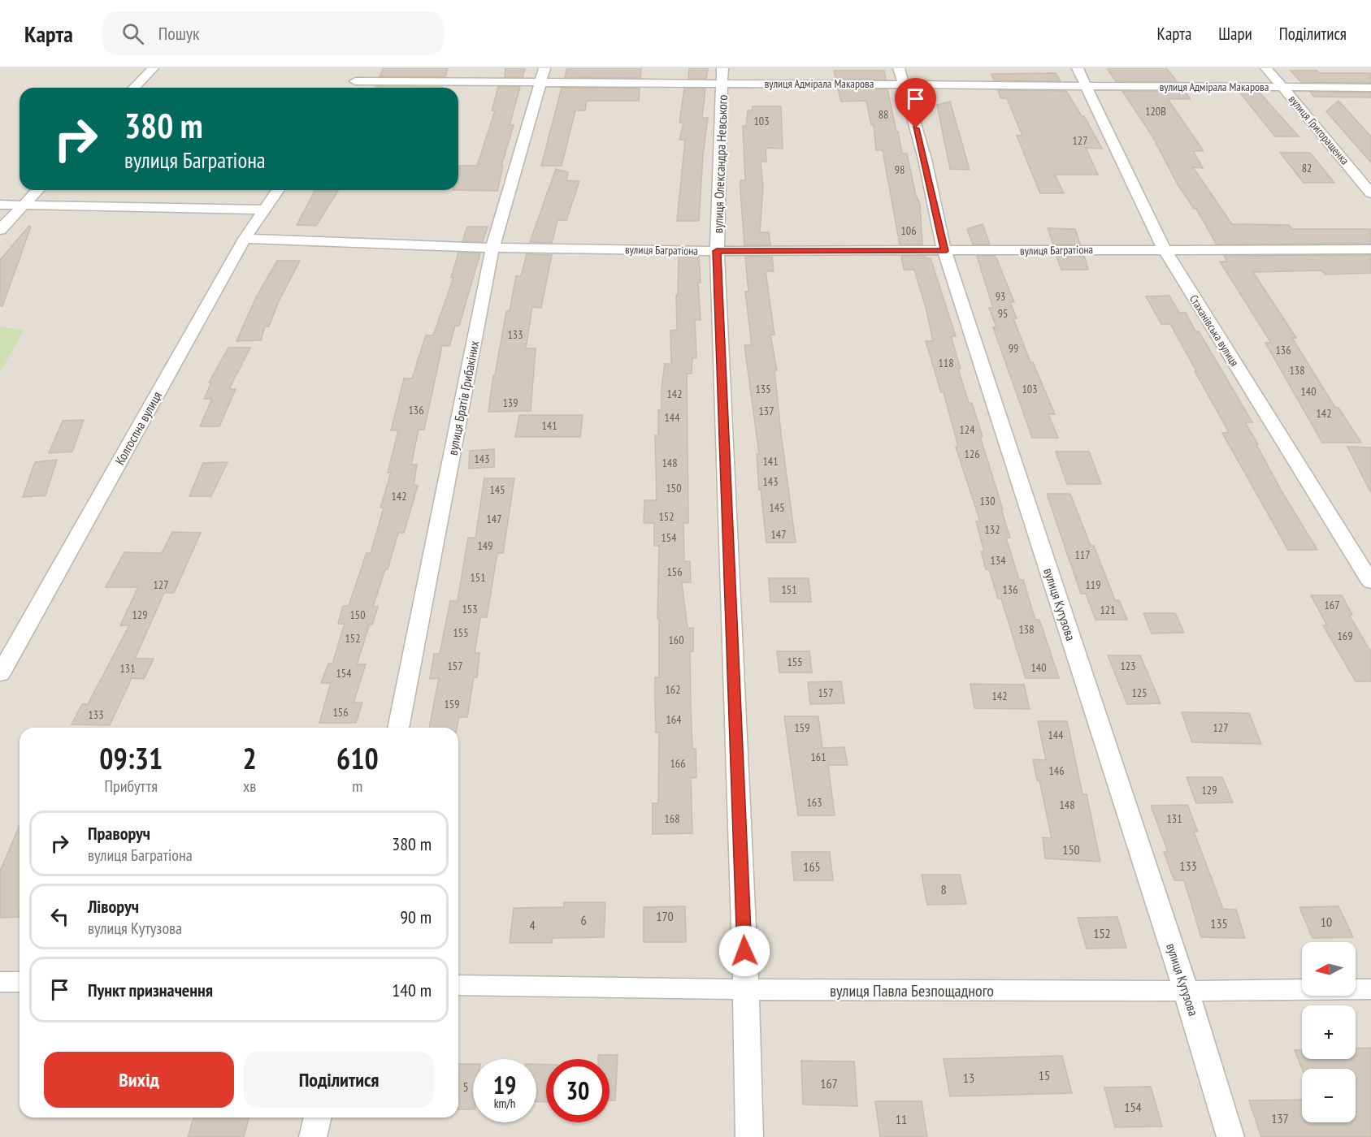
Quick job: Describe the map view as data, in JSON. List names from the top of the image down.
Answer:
{
  "streets": {
    "street": [
      "вулиця Адмірала Макарова",
      "вулиця Григоращенка",
      "вулиця Олександра Невського",
      "вулиця Багратіона",
      "Стаханівська вулиця",
      "вулиця Братів Грибакіних",
      "Колгоспна вулиця",
      "вулиця Кутузова",
      "вулиця Павла Безпощадного"
    ]
  },
  "crossings": [
    ["вулиця Адмірала Макарова", "вулиця Григоращенка"],
    ["вулиця Адмірала Макарова", "вулиця Олександра Невського"],
    ["вулиця Адмірала Макарова", "Стаханівська вулиця"],
    ["вулиця Адмірала Макарова", "вулиця Братів Грибакіних"],
    ["вулиця Адмірала Макарова", "вулиця Кутузова"],
    ["вулиця Олександра Невського", "вулиця Багратіона"],
    ["вулиця Олександра Невського", "вулиця Павла Безпощадного"],
    ["вулиця Багратіона", "Стаханівська вулиця"],
    ["вулиця Багратіона", "вулиця Братів Грибакіних"],
    ["вулиця Багратіона", "Колгоспна вулиця"],
    ["вулиця Багратіона", "вулиця Кутузова"],
    ["вулиця Кутузова", "вулиця Павла Безпощадного"]
  ],
  "house_numbers": [
    "120В",
    "88",
    "103",
    "127",
    "82",
    "98",
    "106",
    "93",
    "95",
    "133",
    "99",
    "136",
    "118",
    "138",
    "135",
    "103",
    "140",
    "142",
    "139",
    "136",
    "137",
    "142",
    "144",
    "141",
    "124",
    "126",
    "143",
    "141",
    "148",
    "143",
    "150",
    "145",
    "142",
    "130",
    "145",
    "152",
    "147",
    "132",
    "147",
    "154",
    "149",
    "117",
    "134",
    "156",
    "151",
    "127",
    "119",
    "151",
    "136",
    "167",
    "153",
    "121",
    "129",
    "150",
    "138",
    "155",
    "169",
    "152",
    "160",
    "155",
    "157",
    "123",
    "140",
    "131",
    "154",
    "162",
    "157",
    "125",
    "142",
    "159",
    "156",
    "133",
    "164",
    "159",
    "127",
    "144",
    "161",
    "166",
    "146",
    "129",
    "163",
    "148",
    "168",
    "131",
    "150",
    "133",
    "165",
    "8",
    "170",
    "6",
    "10",
    "135",
    "4",
    "152",
    "15",
    "13",
    "167",
    "5",
    "154",
    "137",
    "11"
  ],
  "north": "left",
  "page": {
    "header": "Карта",
    "search": "Пошук",
    "nav": ["Карта", "Шари", "Поділитися"],
    "turn": ["380 m", "вулиця Багратіона"],
    "eta": [
      "09:31",
      "Прибуття",
      "2",
      "хв",
      "610",
      "m"
    ],
    "list": [
      {
        "name": "Праворуч",
        "note": "вулиця Багратіона",
        "value": "380 m"
      },
      {
        "name": "Ліворуч",
        "note": "вулиця Кутузова",
        "value": "90 m"
      },
      {
        "name": "Пункт призначення",
        "value": "140 m"
      }
    ],
    "map_buttons": ["+", "−"],
    "buttons": ["Вихід", "Поділитися"],
    "speed": "19 km/h",
    "limit": "30"
  }
}
